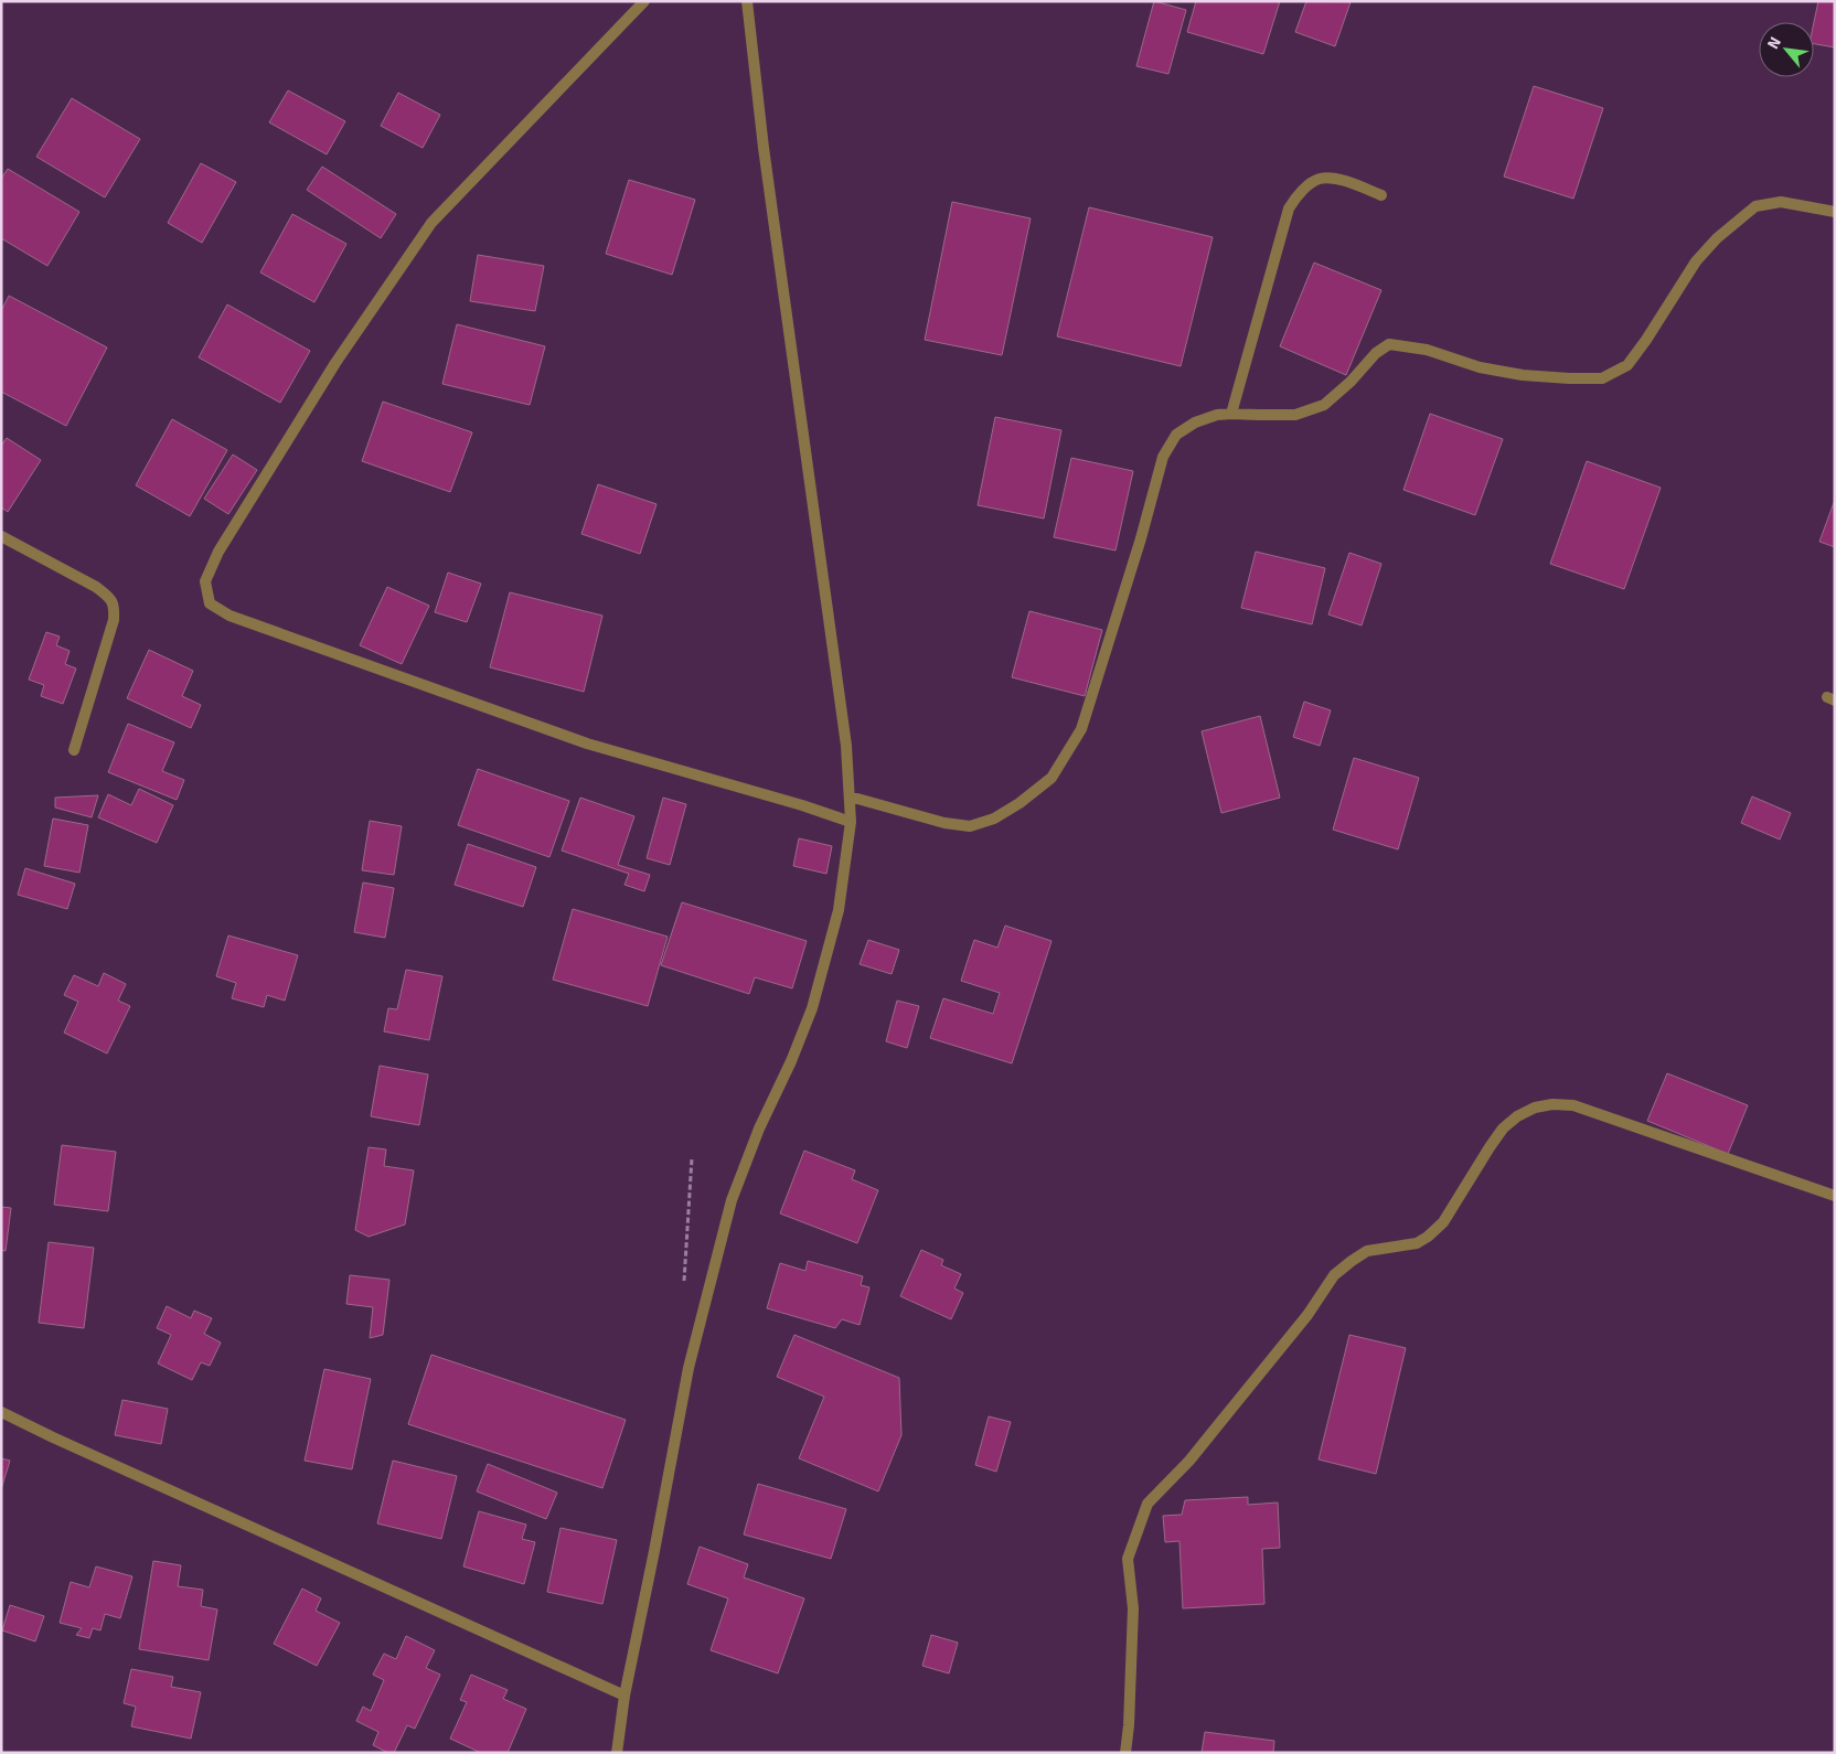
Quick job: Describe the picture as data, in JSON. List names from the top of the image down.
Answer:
{
  "north": "top left"
}
